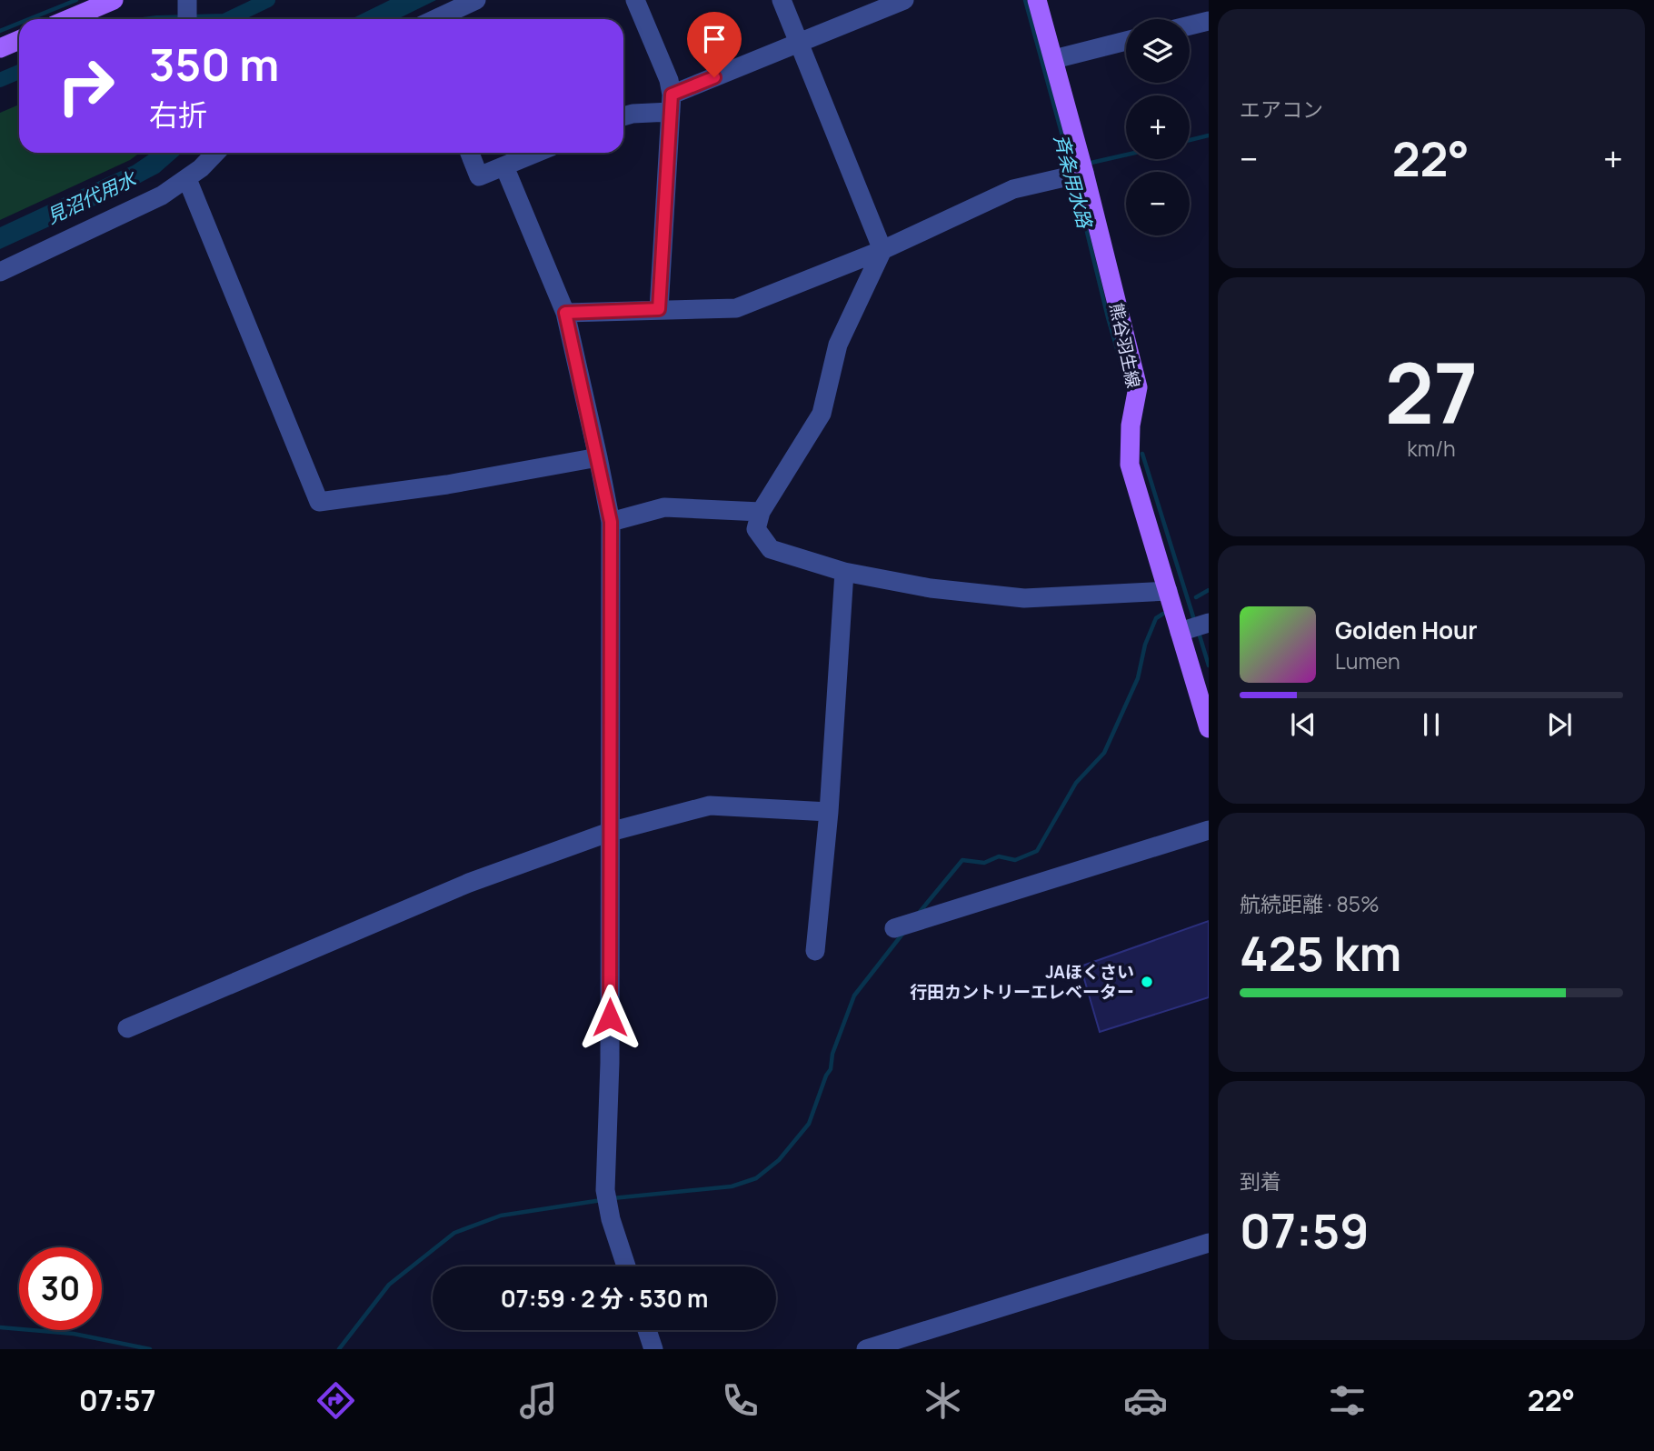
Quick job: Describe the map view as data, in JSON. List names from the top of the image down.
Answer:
{
  "streets": {
    "main road": ["熊谷羽生線"]
  },
  "water": ["斉条用水路", "見沼代用水"],
  "places": ["JAほくさい 行田カントリーエレベーター"],
  "page": {
    "tile": [
      "エアコン",
      ["27", "km/h"],
      ["航続距離 · 85%", "425 km"],
      ["到着", "07:59"]
    ],
    "map_buttons": ["+", "−"],
    "turn": ["350 m", "右折"],
    "heat": ["−", "22°", "+"],
    "song": ["Golden Hour", "Lumen"],
    "limit": "30",
    "trip": "07:59 · 2 分 · 530 m",
    "tabs": ["07:57", "22°"]
  }
}
